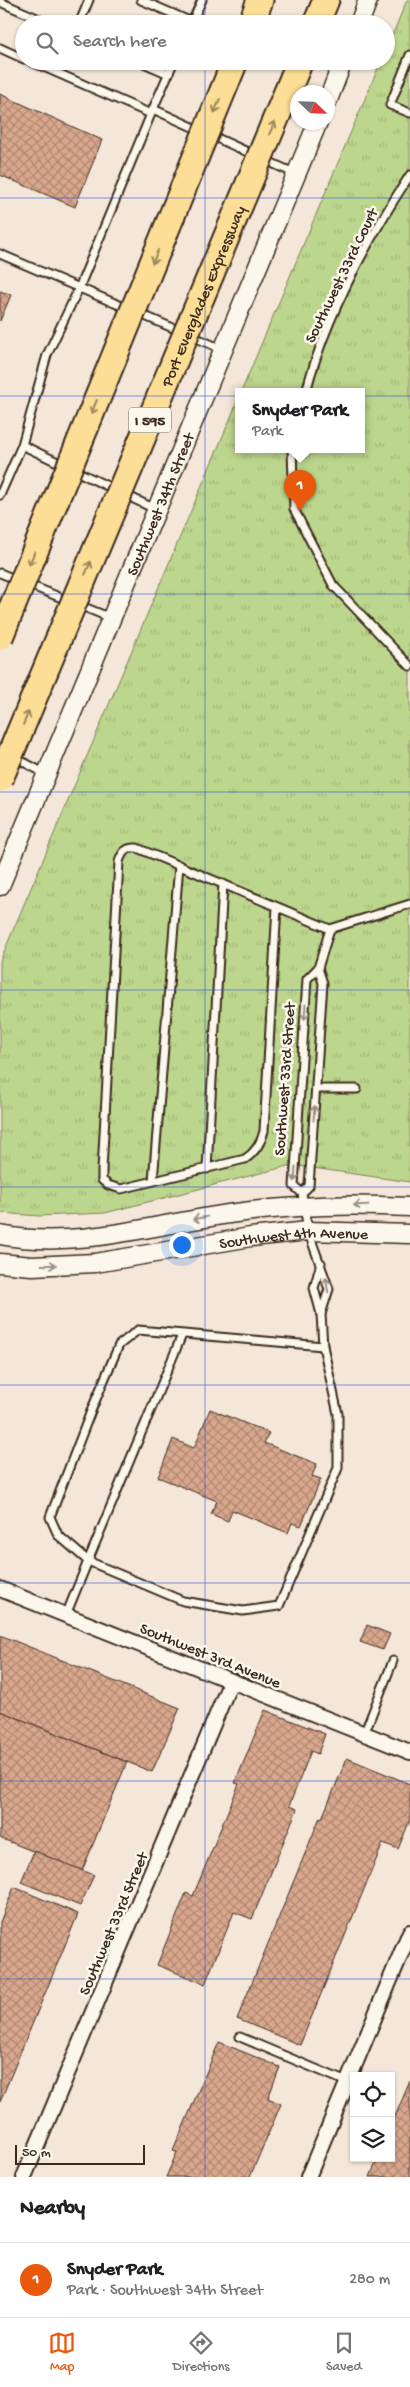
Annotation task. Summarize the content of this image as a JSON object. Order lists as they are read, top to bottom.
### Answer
{
  "streets": {
    "highway": ["Port Everglades Expressway", "I 595"],
    "street": [
      "Southwest 34th Street",
      "Southwest 33rd Street",
      "Southwest 4th Avenue",
      "Southwest 3rd Avenue"
    ],
    "lane": ["Southwest 33rd Court"]
  },
  "crossings": [
    ["Southwest 33rd Street", "Southwest 4th Avenue"],
    ["Southwest 33rd Street", "Southwest 3rd Avenue"]
  ],
  "scale_bar": "50 m",
  "north": "bottom right",
  "page": {
    "search": "Search here",
    "popup": ["Snyder Park", "Park"],
    "pins": "1",
    "scale": "50 m",
    "heading": "Nearby",
    "list": [
      {
        "mark": "1",
        "name": "Snyder Park",
        "note": "Park · Southwest 34th Street",
        "value": "280 m"
      }
    ],
    "nav": ["Map", "Directions", "Saved"]
  }
}
